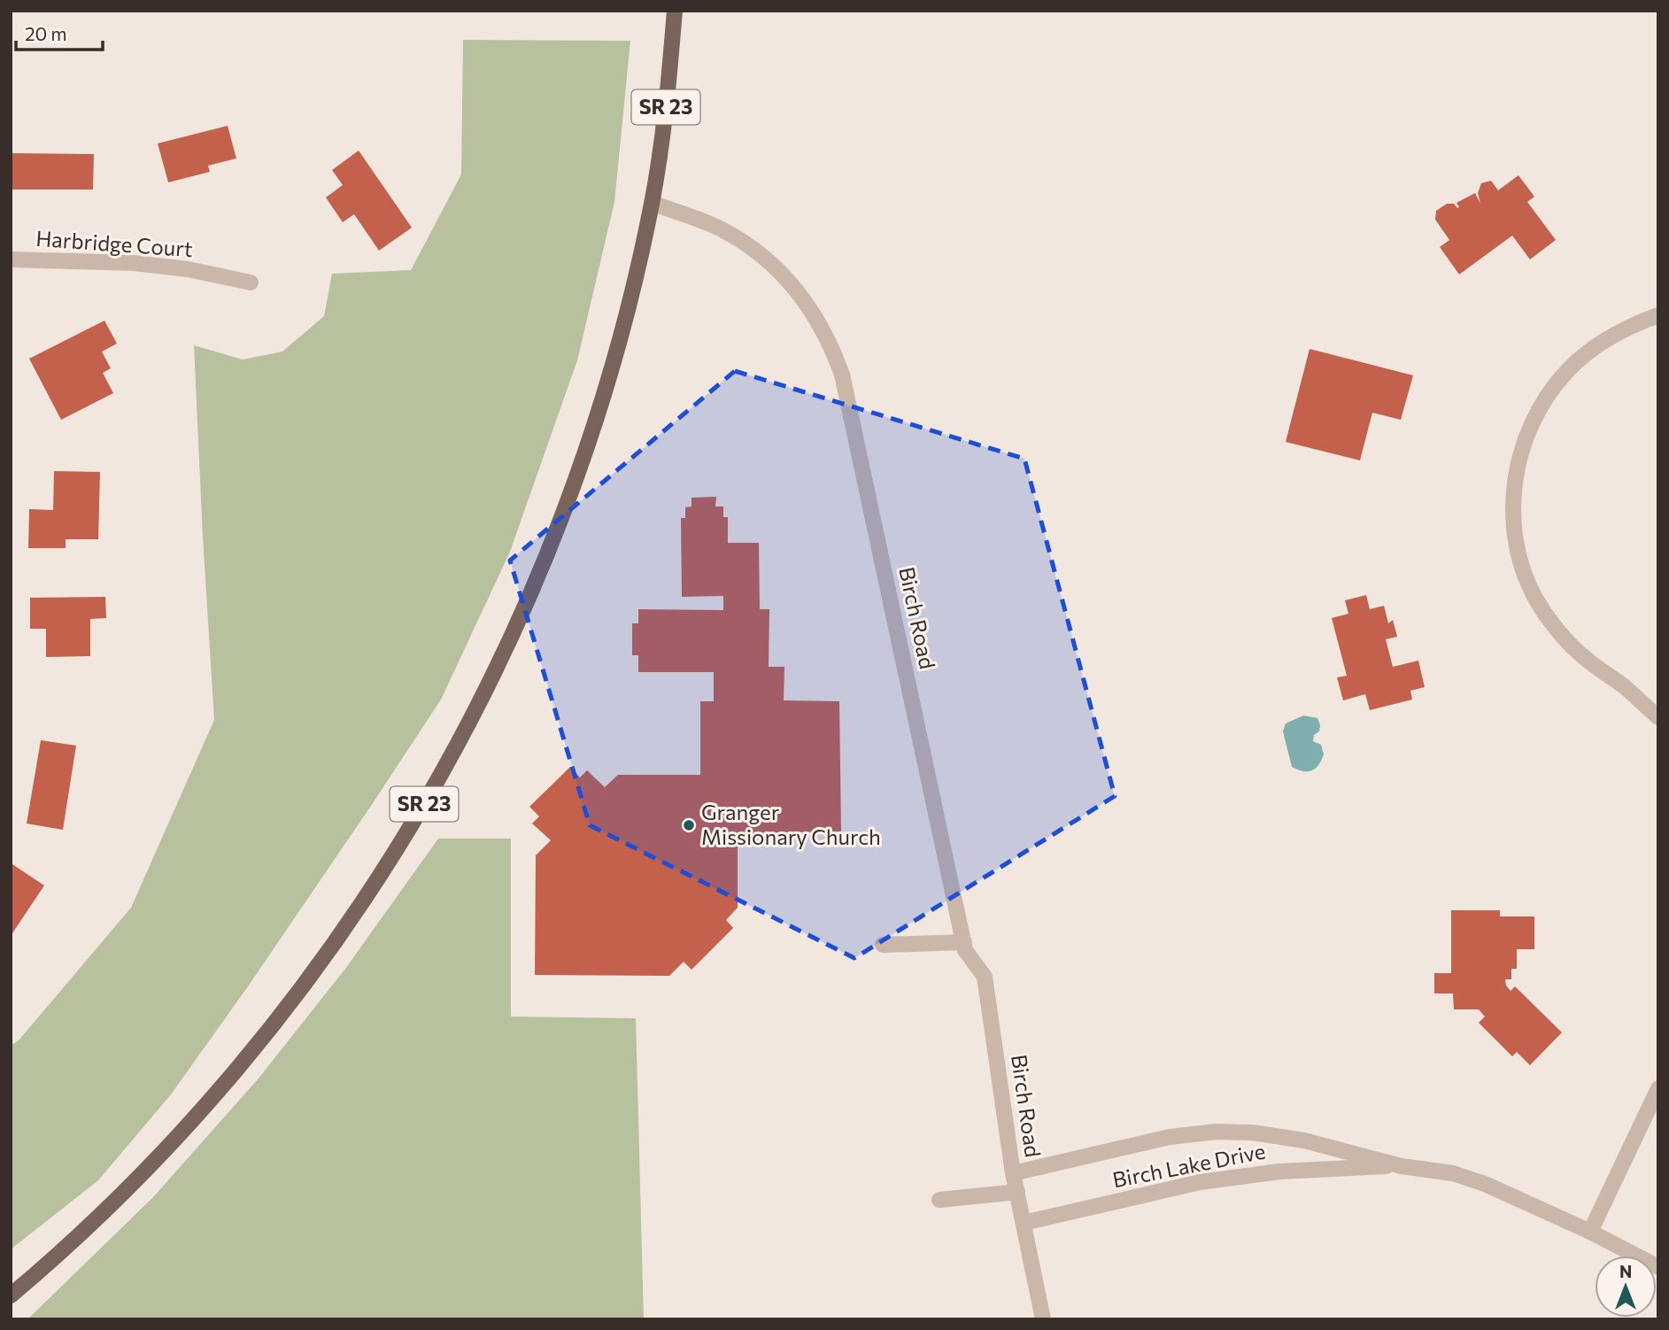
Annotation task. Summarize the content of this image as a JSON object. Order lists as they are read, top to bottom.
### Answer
{
  "streets": {
    "main road": ["SR 23"],
    "street": ["Harbridge Court", "Birch Road", "Birch Lake Drive"]
  },
  "crossings": [
    ["SR 23", "Birch Road"],
    ["Birch Road", "Birch Lake Drive"]
  ],
  "places": ["Granger Missionary Church"],
  "scale_bar": "20 m",
  "north": "top"
}
